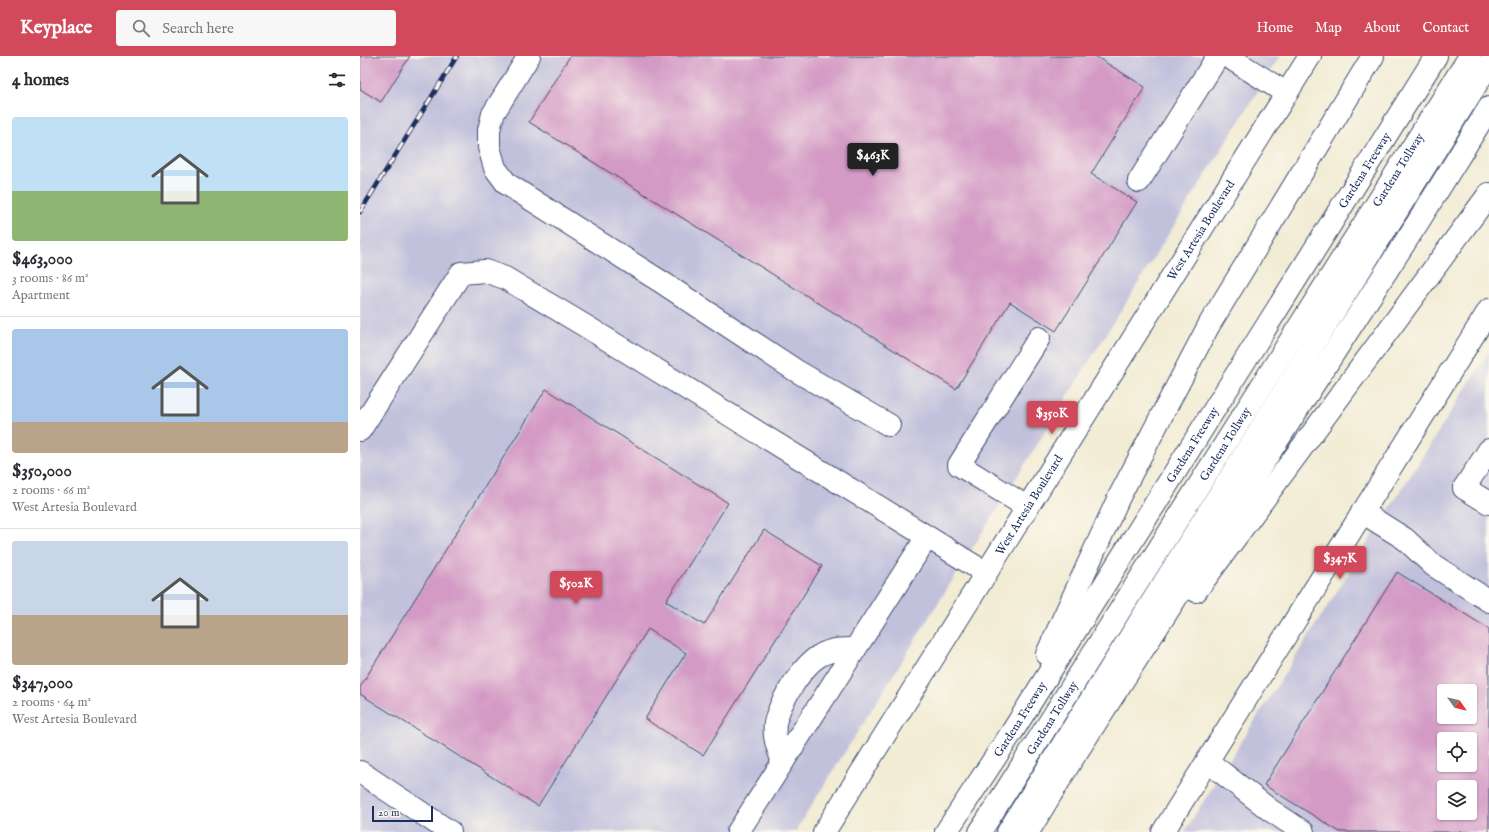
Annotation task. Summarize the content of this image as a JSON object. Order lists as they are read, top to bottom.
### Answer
{
  "streets": {
    "main road": ["Gardena Freeway", "Gardena Tollway", "West Artesia Boulevard"]
  },
  "scale_bar": "20 m",
  "north": "bottom right",
  "page": {
    "header": "Keyplace",
    "search": "Search here",
    "nav": [
      "Home",
      "Map",
      "About",
      "Contact"
    ],
    "heading": "4 homes",
    "list": [
      {
        "name": "$463,000",
        "note": "3 rooms · 86 m² · Apartment"
      },
      {
        "name": "$350,000",
        "note": "2 rooms · 66 m² · West Artesia Boulevard"
      },
      {
        "name": "$347,000",
        "note": "2 rooms · 64 m² · West Artesia Boulevard"
      }
    ],
    "price": [
      "$463K",
      "$350K",
      "$347K",
      "$502K"
    ],
    "scale": "20 m"
  }
}
